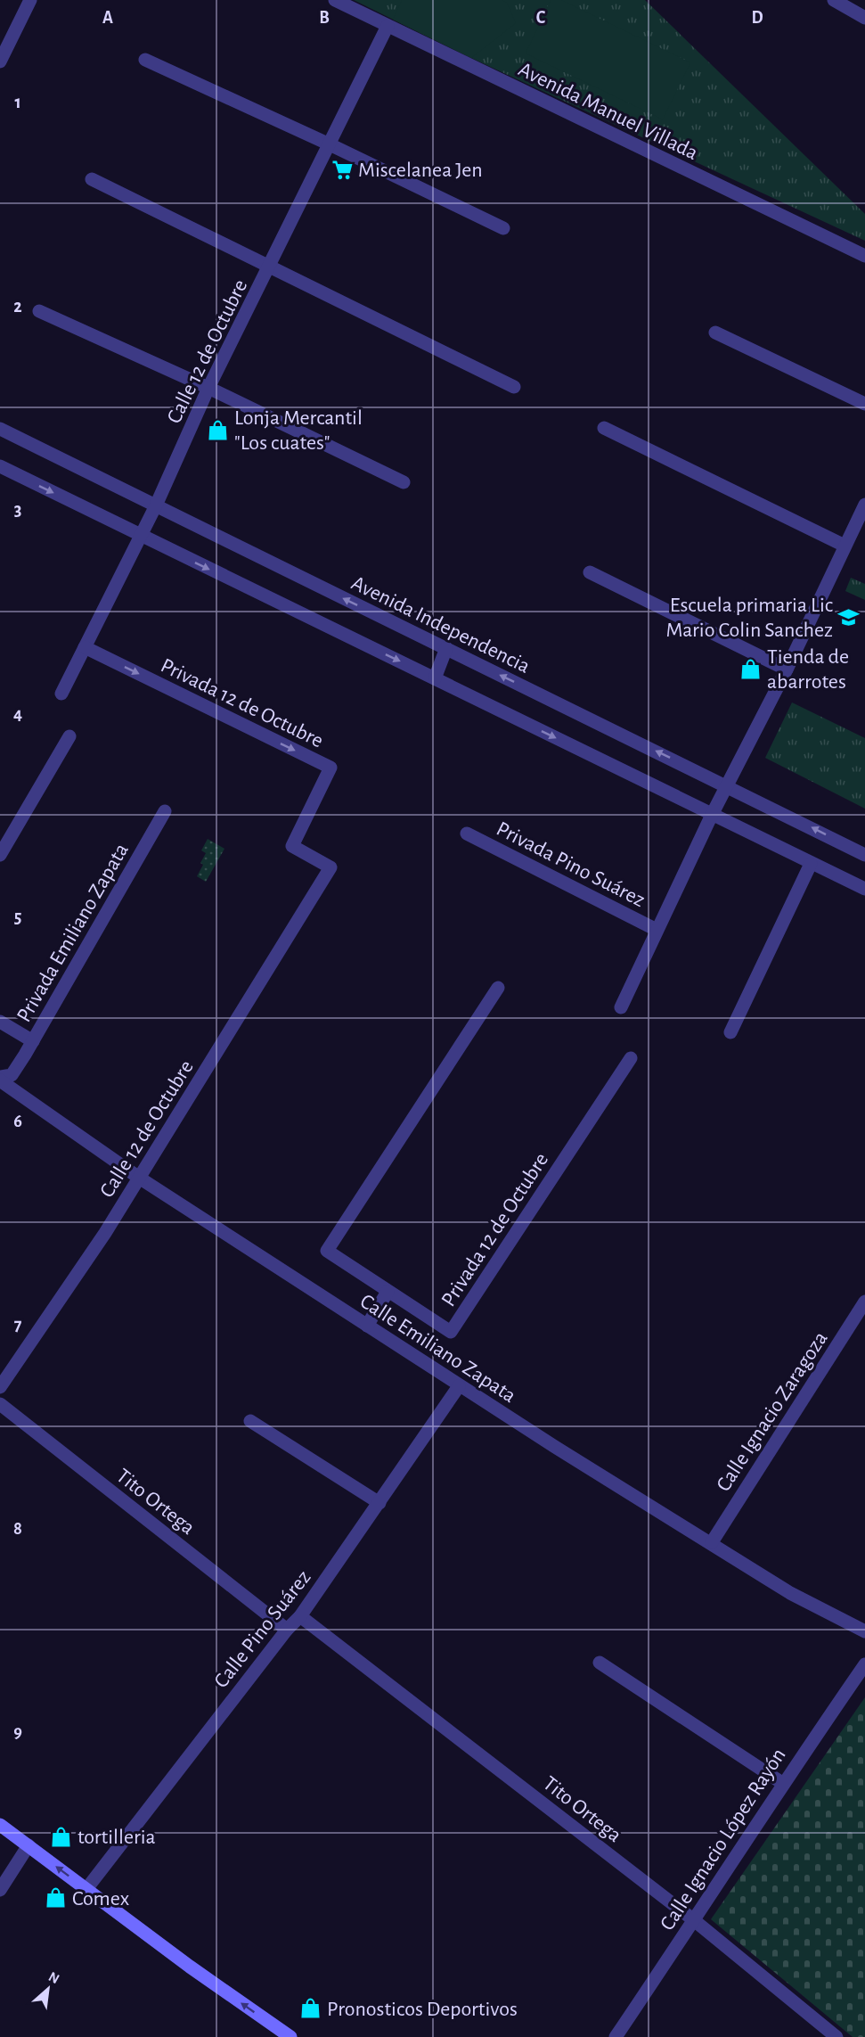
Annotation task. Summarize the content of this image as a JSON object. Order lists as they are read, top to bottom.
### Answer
{
  "streets": {
    "street": [
      "Avenida Manuel Villada",
      "Calle 12 de Octubre",
      "Avenida Independencia",
      "Privada 12 de Octubre",
      "Privada Pino Suárez",
      "Privada Emiliano Zapata",
      "Calle Emiliano Zapata",
      "Calle Ignacio Zaragoza",
      "Tito Ortega",
      "Calle Pino Suárez",
      "Calle Ignacio López Rayón"
    ]
  },
  "crossings": [
    ["Avenida Manuel Villada", "Calle 12 de Octubre"],
    ["Calle 12 de Octubre", "Avenida Independencia"],
    ["Calle 12 de Octubre", "Privada 12 de Octubre"],
    ["Calle 12 de Octubre", "Calle Emiliano Zapata"],
    ["Calle Emiliano Zapata", "Calle Ignacio Zaragoza"],
    ["Calle Emiliano Zapata", "Calle Pino Suárez"],
    ["Tito Ortega", "Calle Pino Suárez"],
    ["Tito Ortega", "Calle Ignacio López Rayón"]
  ],
  "places": {
    "supermarket": ["Miscelanea Jen"],
    "shop": [
      "Lonja Mercantil \"Los cuates\"",
      "Tienda de abarrotes",
      "tortilleria",
      "Comex",
      "Pronosticos Deportivos"
    ],
    "school or university": ["Escuela primaria Lic Mario Colin Sanchez"]
  },
  "north": "top right",
  "grid": {
    "columns": [
      "A",
      "B",
      "C",
      "D"
    ],
    "rows": [
      "1",
      "2",
      "3",
      "4",
      "5",
      "6",
      "7",
      "8",
      "9"
    ]
  }
}
